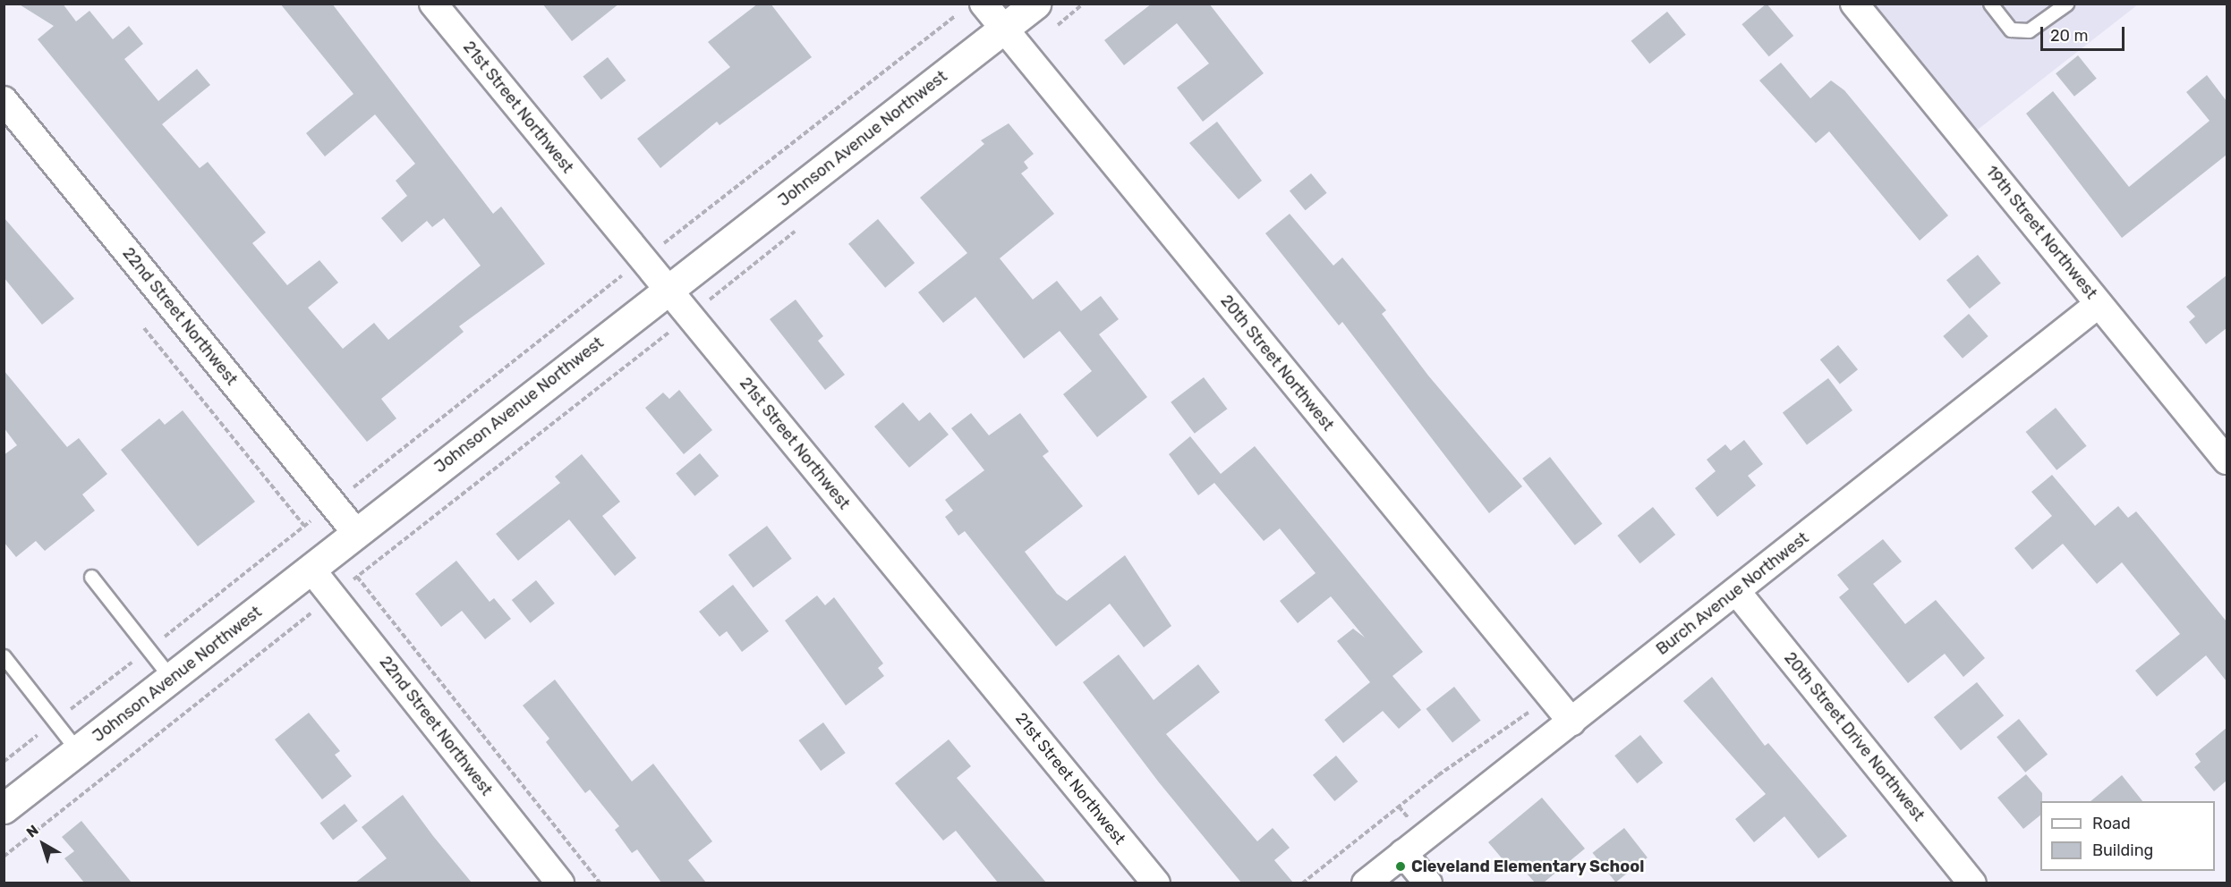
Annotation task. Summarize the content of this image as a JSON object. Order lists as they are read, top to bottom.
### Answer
{
  "streets": {
    "street": [
      "21st Street Northwest",
      "Johnson Avenue Northwest",
      "19th Street Northwest",
      "22nd Street Northwest",
      "20th Street Northwest",
      "Burch Avenue Northwest",
      "20th Street Drive Northwest"
    ]
  },
  "crossings": [
    ["21st Street Northwest", "Johnson Avenue Northwest"],
    ["Johnson Avenue Northwest", "22nd Street Northwest"],
    ["Johnson Avenue Northwest", "20th Street Northwest"],
    ["19th Street Northwest", "Burch Avenue Northwest"],
    ["20th Street Northwest", "Burch Avenue Northwest"],
    ["Burch Avenue Northwest", "20th Street Drive Northwest"]
  ],
  "places": ["Cleveland Elementary School"],
  "legend": ["Road", "Building"],
  "scale_bar": "20 m",
  "north": "top left"
}
